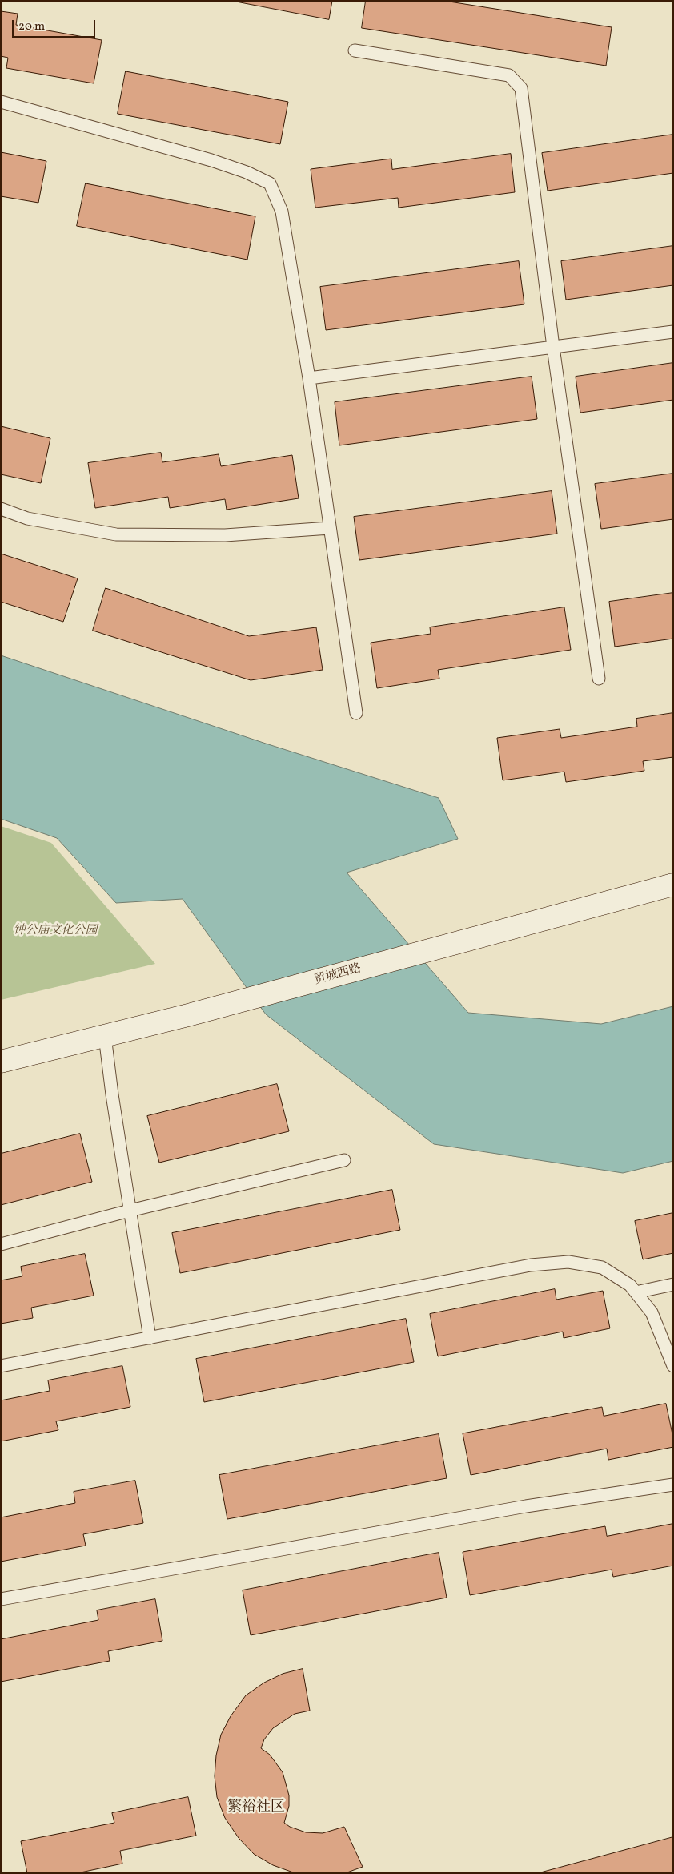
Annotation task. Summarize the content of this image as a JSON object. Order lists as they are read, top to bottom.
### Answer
{
  "streets": {
    "main road": ["贸城西路"]
  },
  "districts": ["繁裕社区"],
  "parks": ["钟公庙文化公园"],
  "scale_bar": "20 m"
}
